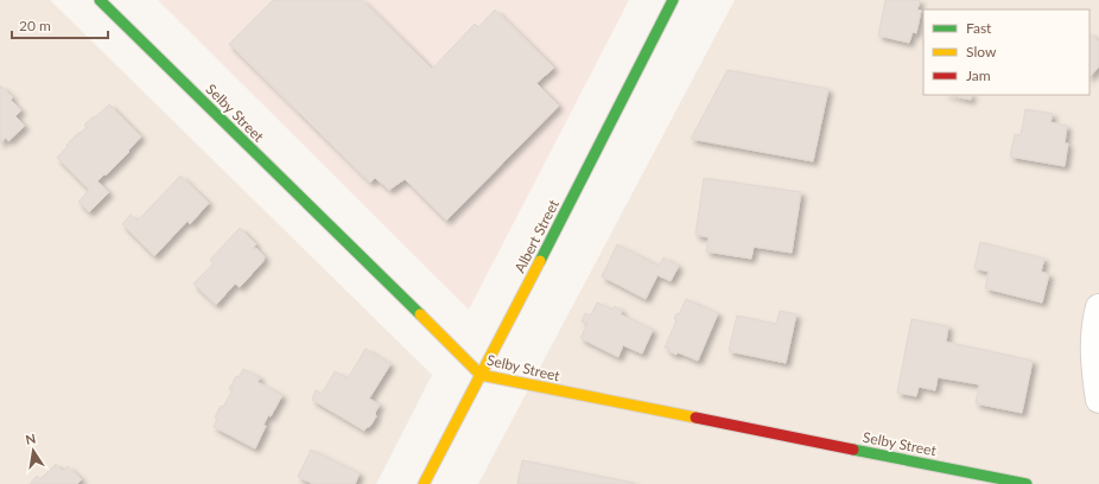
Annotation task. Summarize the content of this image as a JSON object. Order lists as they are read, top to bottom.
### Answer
{
  "streets": {
    "street": ["Selby Street", "Albert Street"]
  },
  "crossings": [
    ["Selby Street", "Albert Street"]
  ],
  "legend": ["Fast", "Slow", "Jam"],
  "scale_bar": "20 m",
  "north": "top"
}
